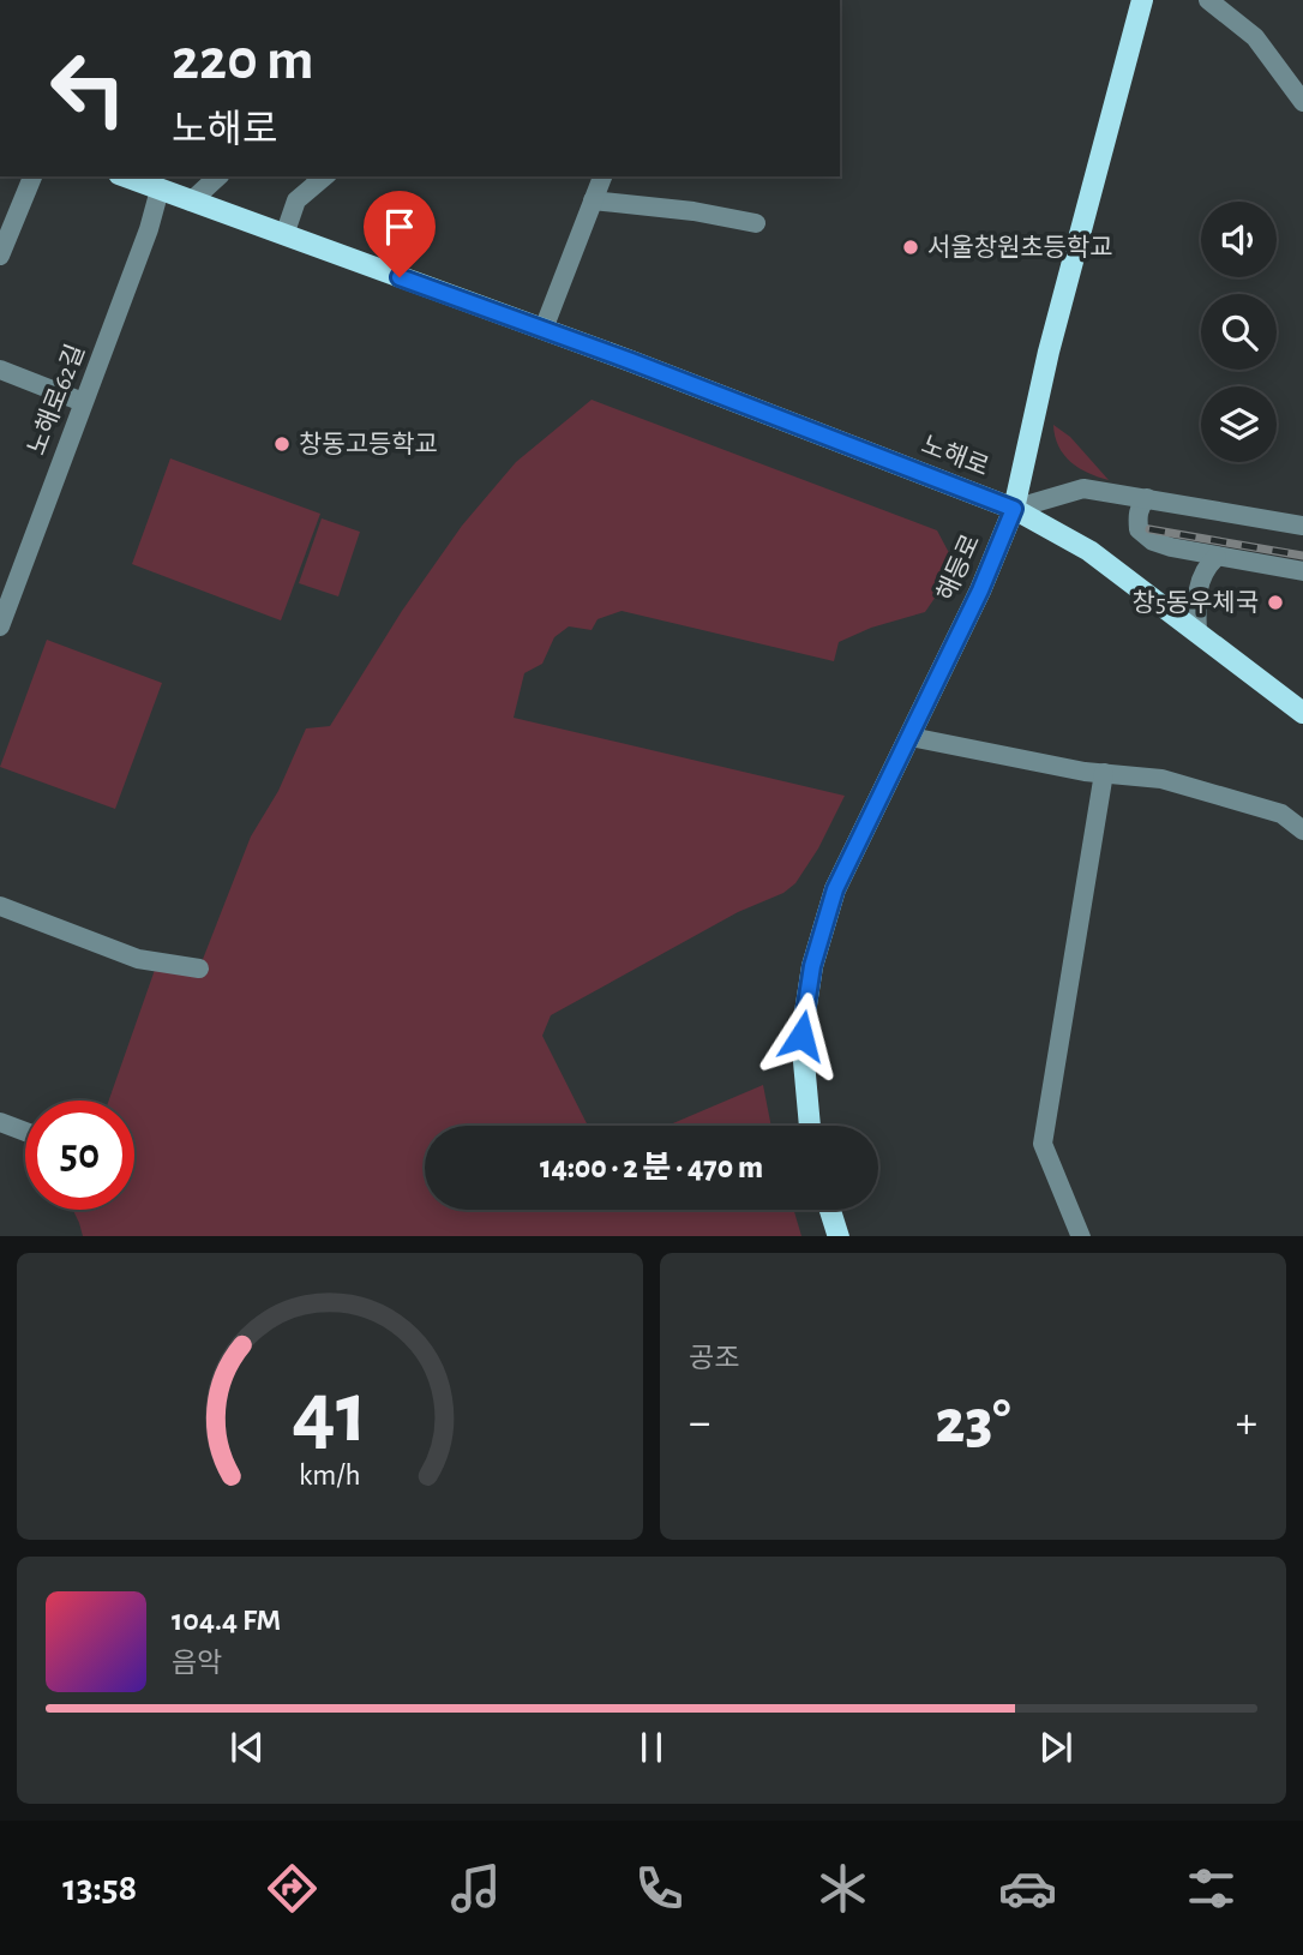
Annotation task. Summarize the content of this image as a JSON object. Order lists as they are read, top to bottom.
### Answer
{
  "streets": {
    "main road": ["노해로", "해등로"],
    "street": ["노해로62길"]
  },
  "crossings": [
    ["노해로62길", "노해로"],
    ["노해로", "해등로"]
  ],
  "places": ["서울창원초등학교", "창동고등학교", "창5동우체국"],
  "page": {
    "turn": ["220 m", "노해로"],
    "limit": "50",
    "trip": "14:00 · 2 분 · 470 m",
    "tile": "공조",
    "heat": ["−", "23°", "+"],
    "song": ["104.4 FM", "음악"],
    "tabs": "13:58",
    "gauge": ["41", "km/h"]
  }
}
